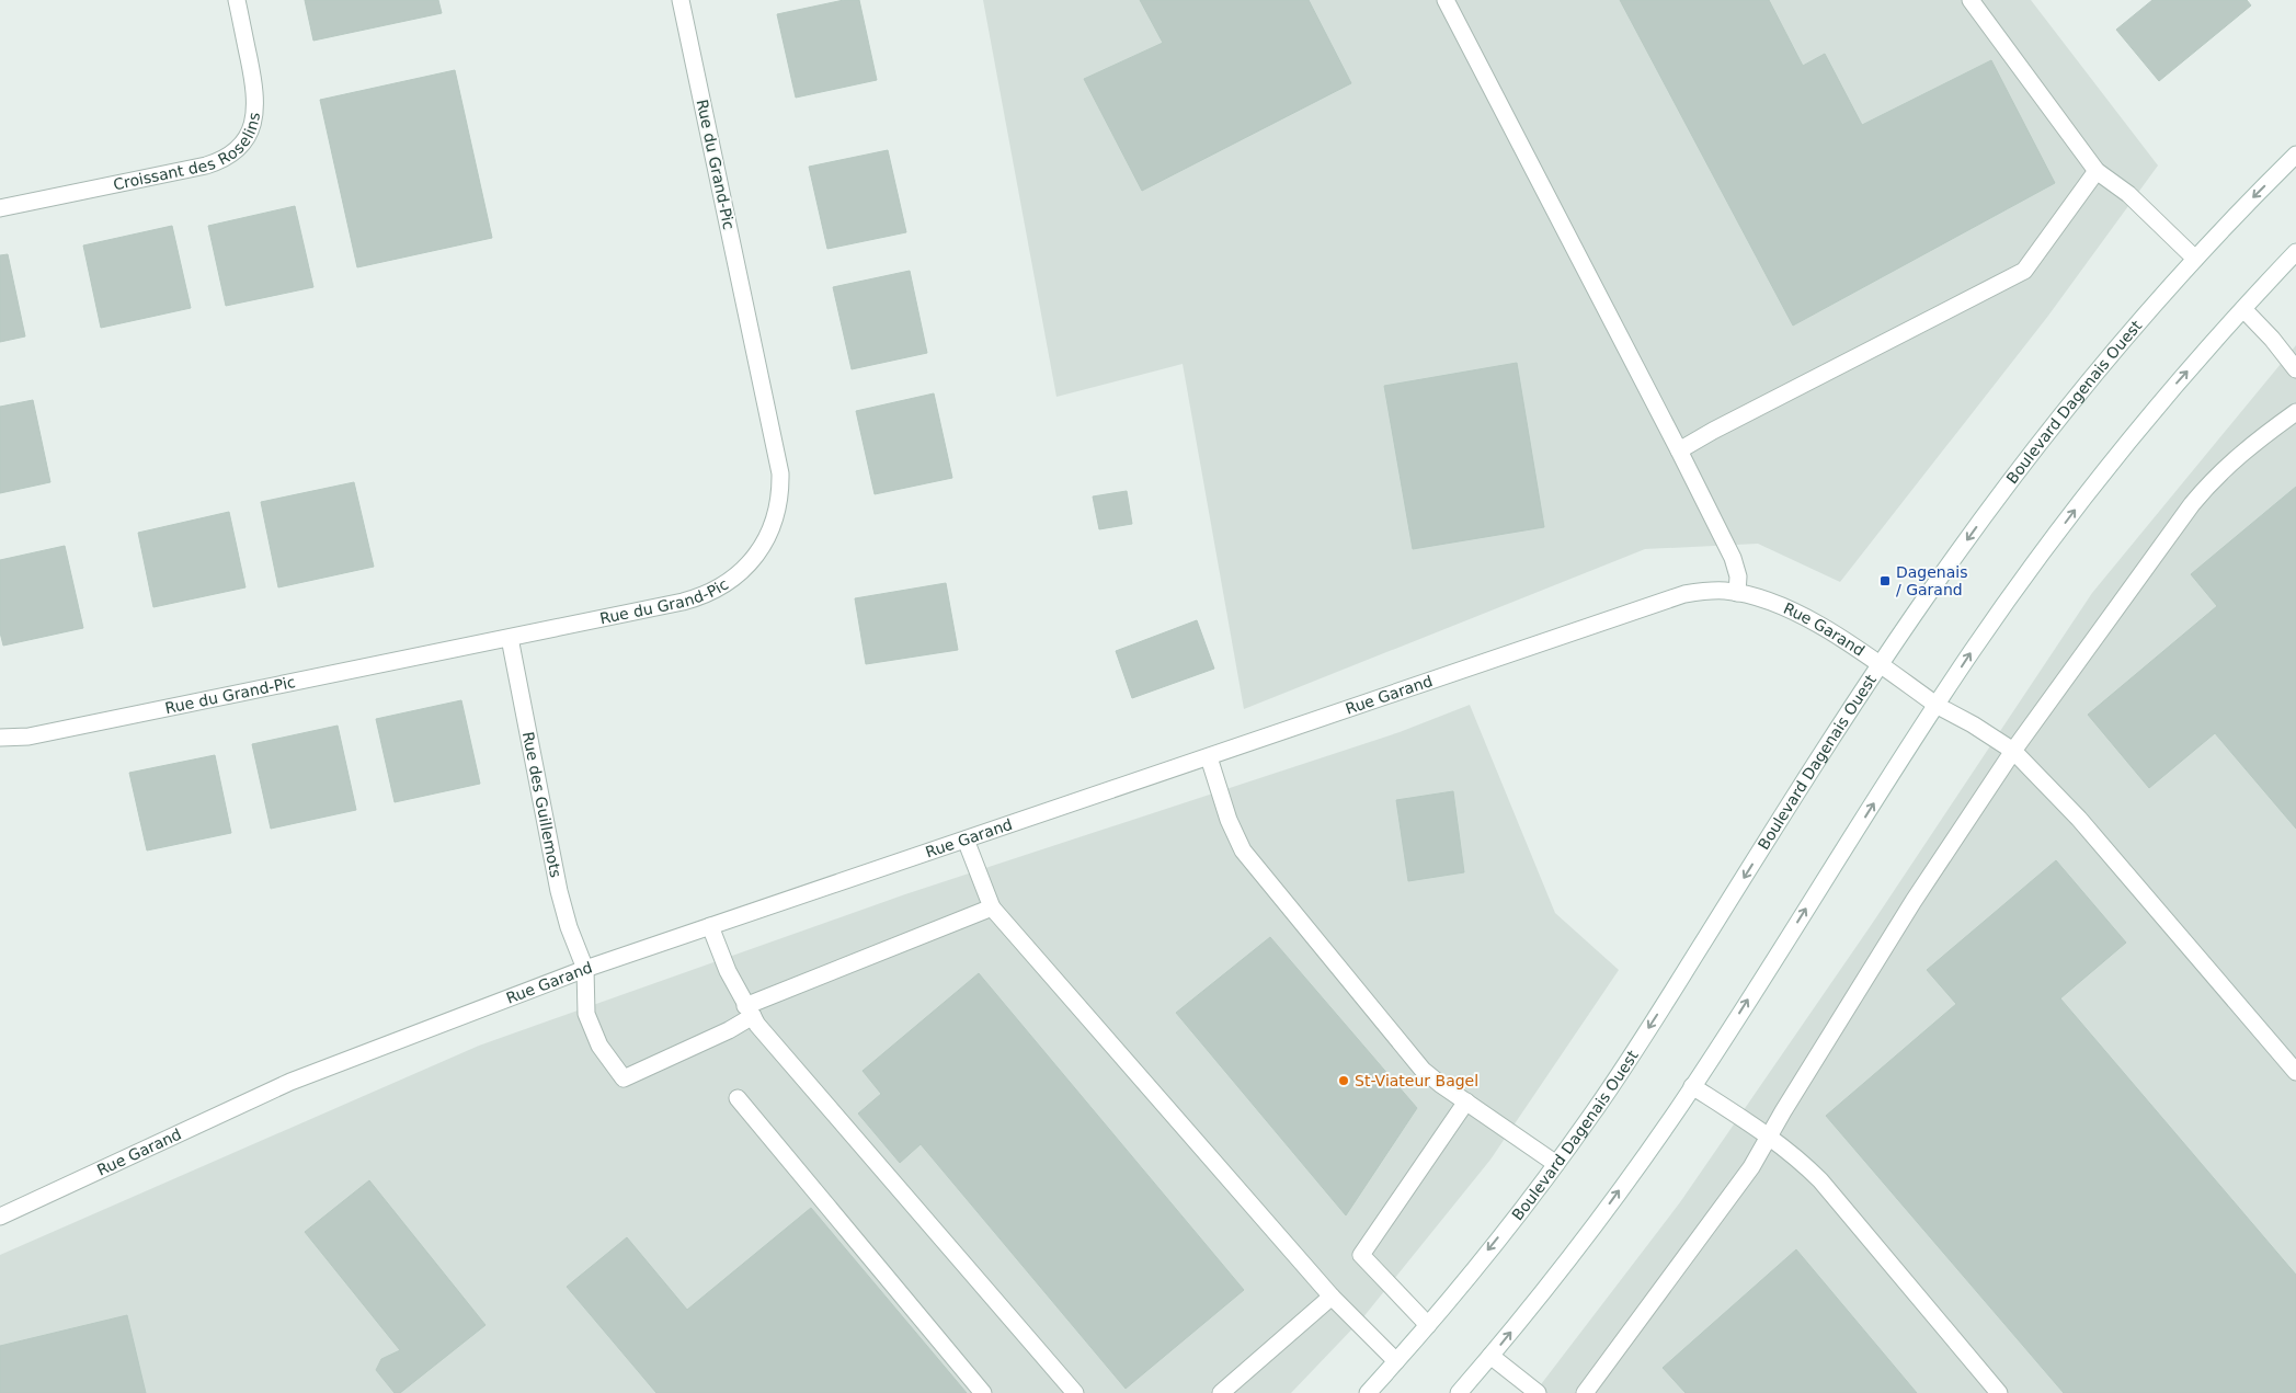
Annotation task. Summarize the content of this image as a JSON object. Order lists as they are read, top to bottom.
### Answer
{
  "streets": {
    "street": [
      "Croissant des Roselins",
      "Rue du Grand-Pic",
      "Boulevard Dagenais Ouest",
      "Rue Garand",
      "Rue des Guillemots"
    ]
  },
  "crossings": [
    ["Rue du Grand-Pic", "Rue des Guillemots"],
    ["Boulevard Dagenais Ouest", "Rue Garand"],
    ["Rue Garand", "Rue des Guillemots"]
  ],
  "places": {
    "transit": ["Dagenais / Garand"],
    "other": ["St-Viateur Bagel"]
  }
}
